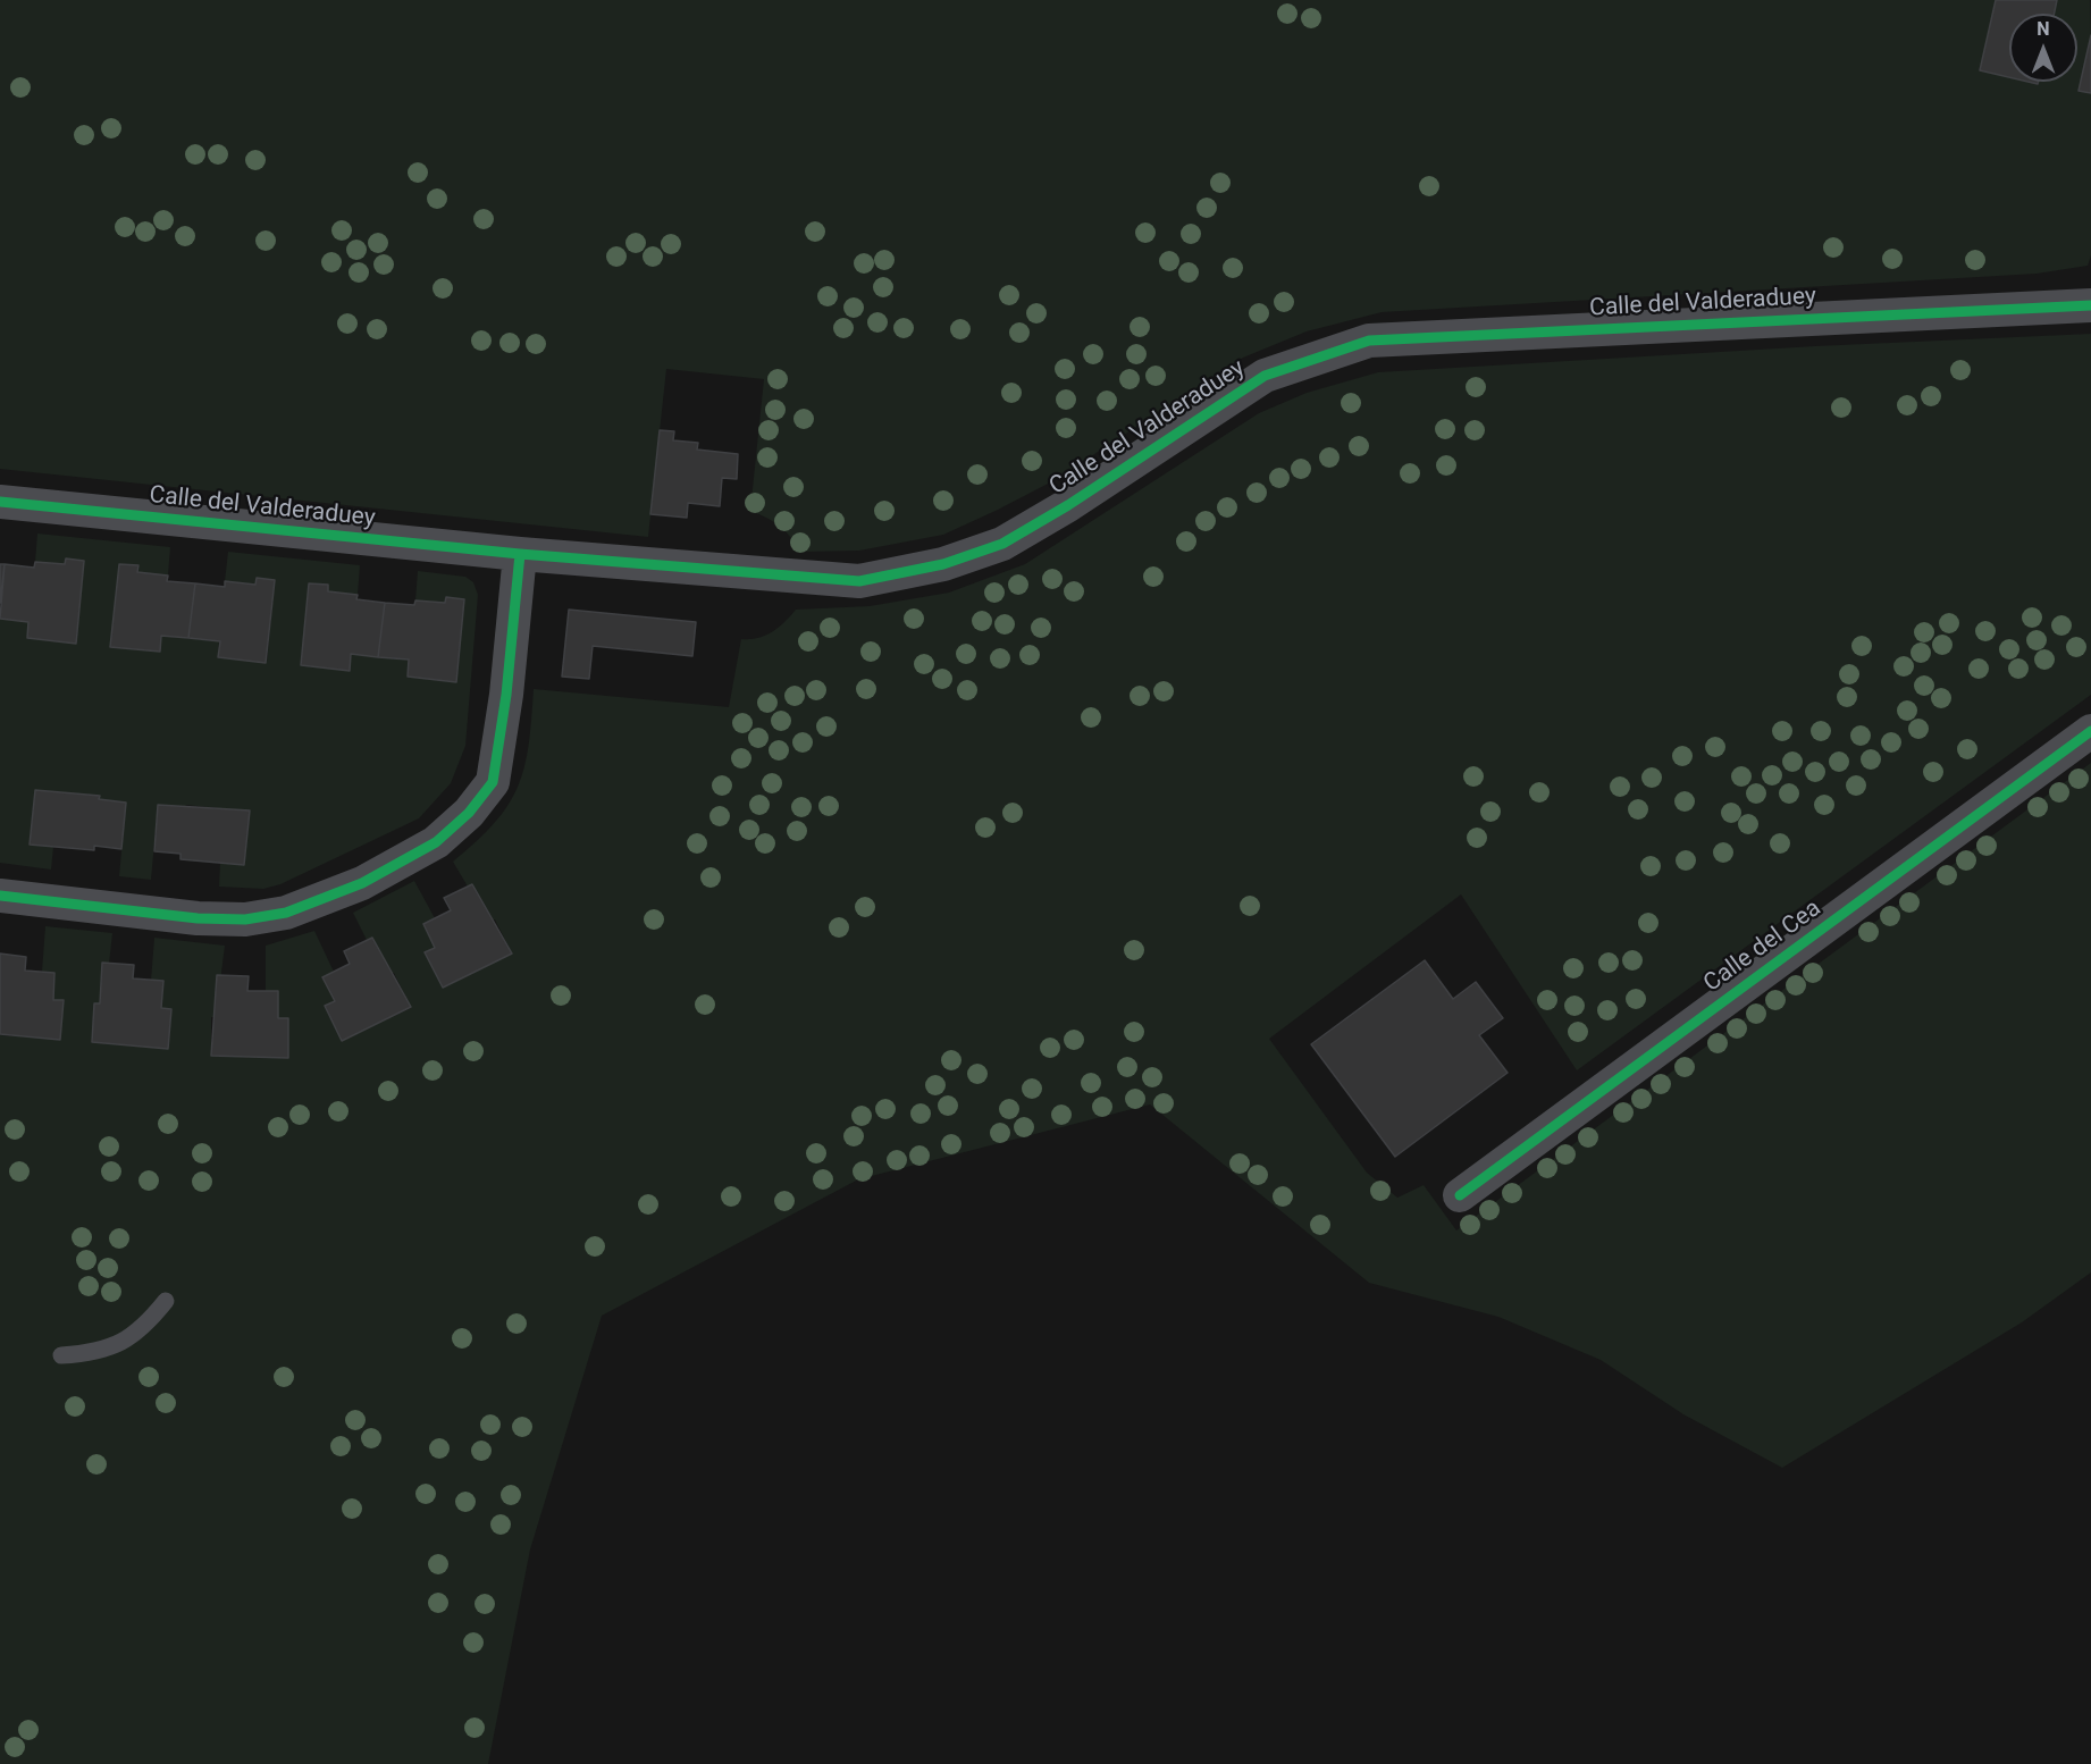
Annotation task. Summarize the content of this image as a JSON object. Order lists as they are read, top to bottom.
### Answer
{
  "streets": {
    "street": ["Calle del Valderaduey", "Calle del Cea"]
  },
  "north": "top"
}
